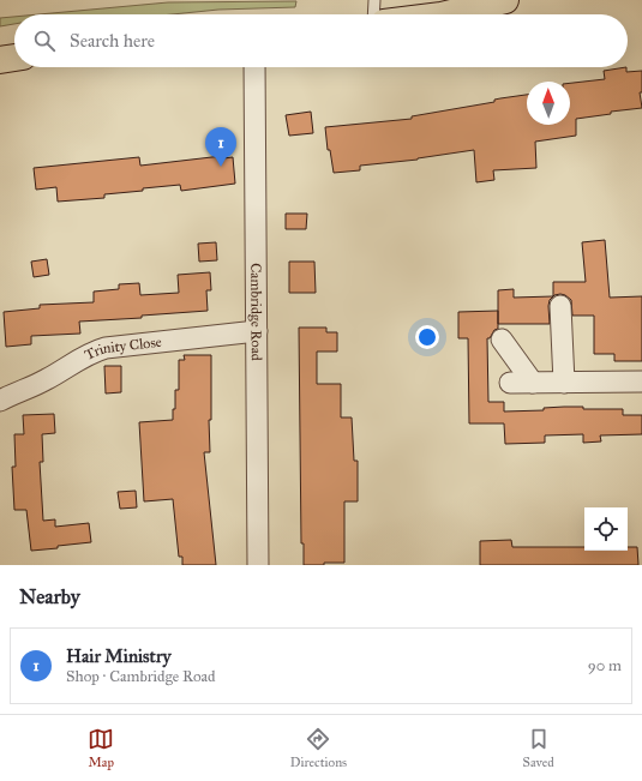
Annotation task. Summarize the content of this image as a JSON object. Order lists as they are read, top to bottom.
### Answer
{
  "streets": {
    "street": ["Cambridge Road", "Trinity Close"]
  },
  "crossings": [
    ["Cambridge Road", "Trinity Close"]
  ],
  "north": "top",
  "page": {
    "search": "Search here",
    "pins": "1",
    "heading": "Nearby",
    "list": [
      {
        "mark": "1",
        "name": "Hair Ministry",
        "note": "Shop · Cambridge Road",
        "value": "90 m"
      }
    ],
    "nav": ["Map", "Directions", "Saved"]
  }
}
